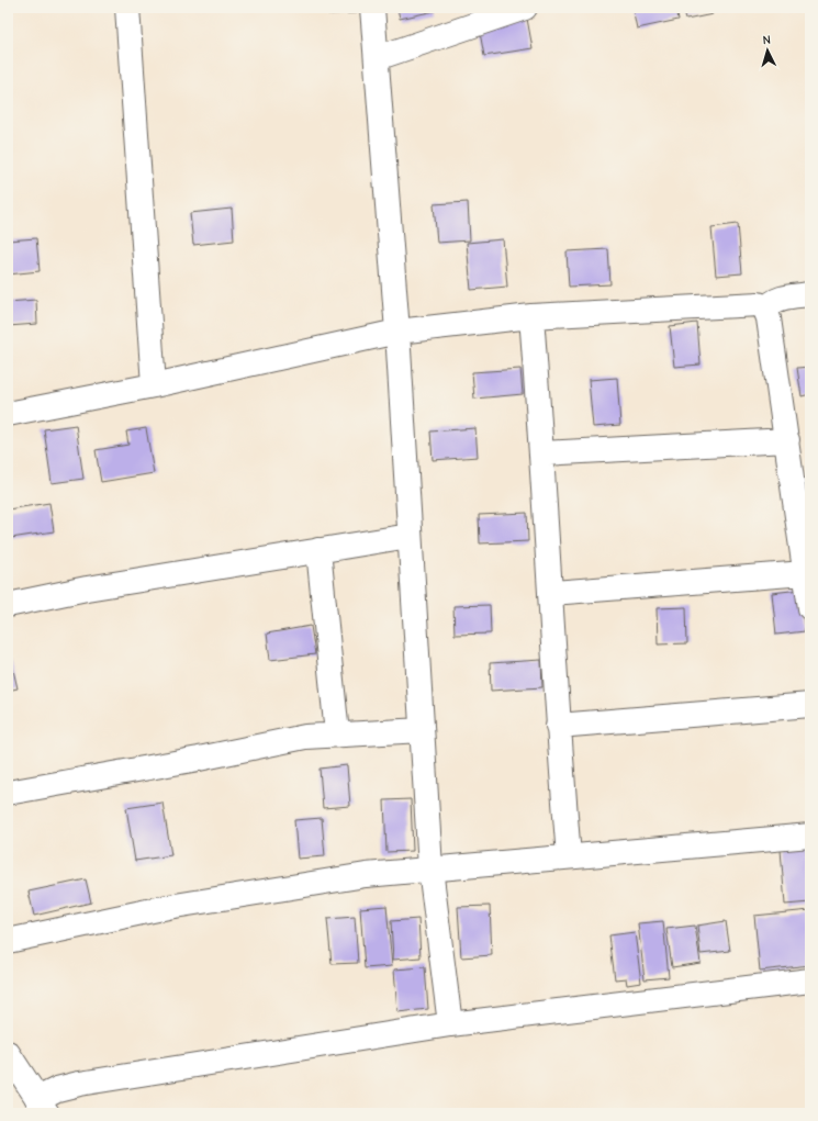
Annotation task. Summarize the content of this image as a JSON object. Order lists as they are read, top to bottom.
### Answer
{
  "north": "top"
}
